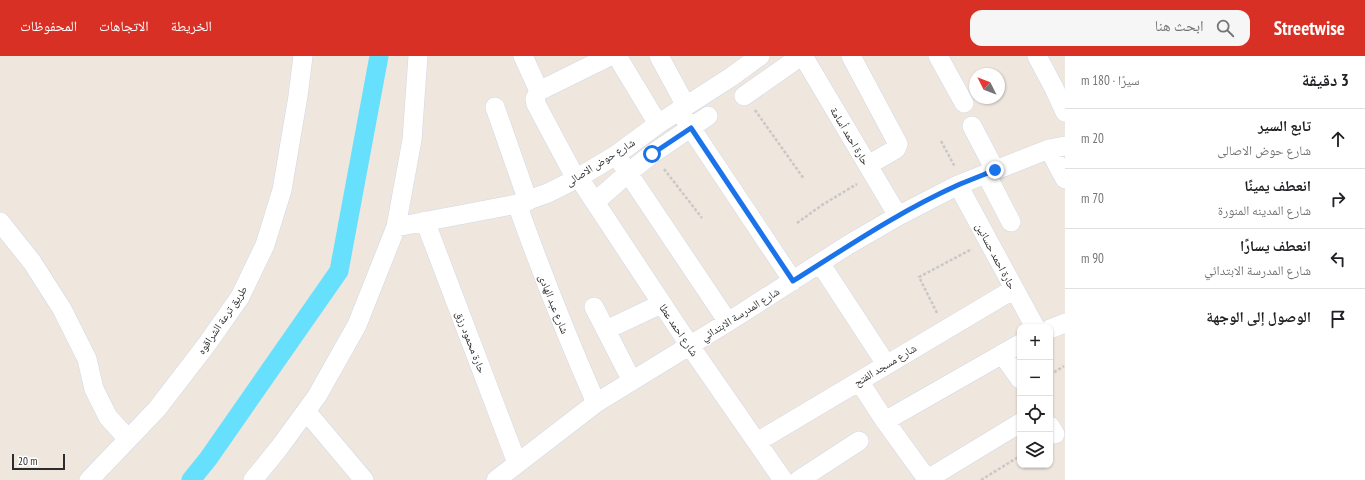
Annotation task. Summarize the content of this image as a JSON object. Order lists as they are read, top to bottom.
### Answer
{
  "streets": {
    "street": [
      "حارة احمد أسامة",
      "شارع حوض الاصالى",
      "حارة احمد حسانين",
      "شارع عبد الهادى",
      "شارع المدرسة الابتدائي",
      "طريق ترعة الشراقوه",
      "شارع احمد عطا",
      "حارة محمود رزق",
      "شارع مسجد الفتح"
    ]
  },
  "crossings": [
    ["حارة احمد أسامة", "شارع المدرسة الابتدائي"],
    ["شارع حوض الاصالى", "شارع عبد الهادى"],
    ["شارع حوض الاصالى", "شارع احمد عطا"],
    ["شارع حوض الاصالى", "حارة محمود رزق"],
    ["حارة احمد حسانين", "شارع المدرسة الابتدائي"],
    ["حارة احمد حسانين", "شارع مسجد الفتح"],
    ["شارع عبد الهادى", "شارع المدرسة الابتدائي"],
    ["شارع المدرسة الابتدائي", "شارع احمد عطا"],
    ["شارع المدرسة الابتدائي", "حارة محمود رزق"],
    ["شارع احمد عطا", "شارع مسجد الفتح"]
  ],
  "scale_bar": "20 m",
  "north": "top left",
  "page": {
    "header": "Streetwise",
    "search": "ابحث هنا",
    "nav": ["الخريطة", "الاتجاهات", "المحفوظات"],
    "heading": ["3 دقيقة", "سيرًا · 180 m"],
    "list": [
      ["تابع السير", "شارع حوض الاصالى", "20 m"],
      ["انعطف يمينًا", "شارع المدينه المنورة", "70 m"],
      ["انعطف يسارًا", "شارع المدرسة الابتدائي", "90 m"],
      "الوصول إلى الوجهة"
    ],
    "map_buttons": ["+", "−"],
    "scale": "20 m"
  }
}
